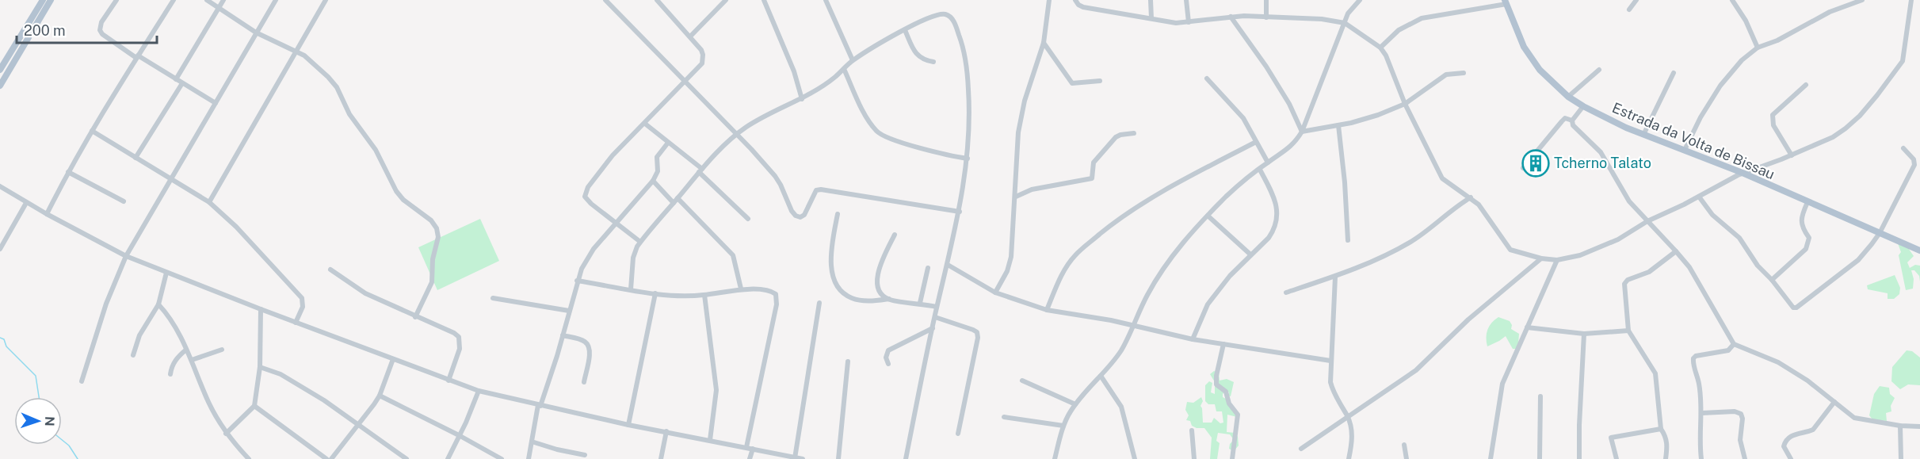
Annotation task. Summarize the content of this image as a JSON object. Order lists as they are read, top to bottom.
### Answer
{
  "streets": {
    "main road": ["Estrada da Volta de Bissau"]
  },
  "places": {
    "building": ["Tcherno Talato"]
  },
  "scale_bar": "200 m",
  "north": "right"
}
